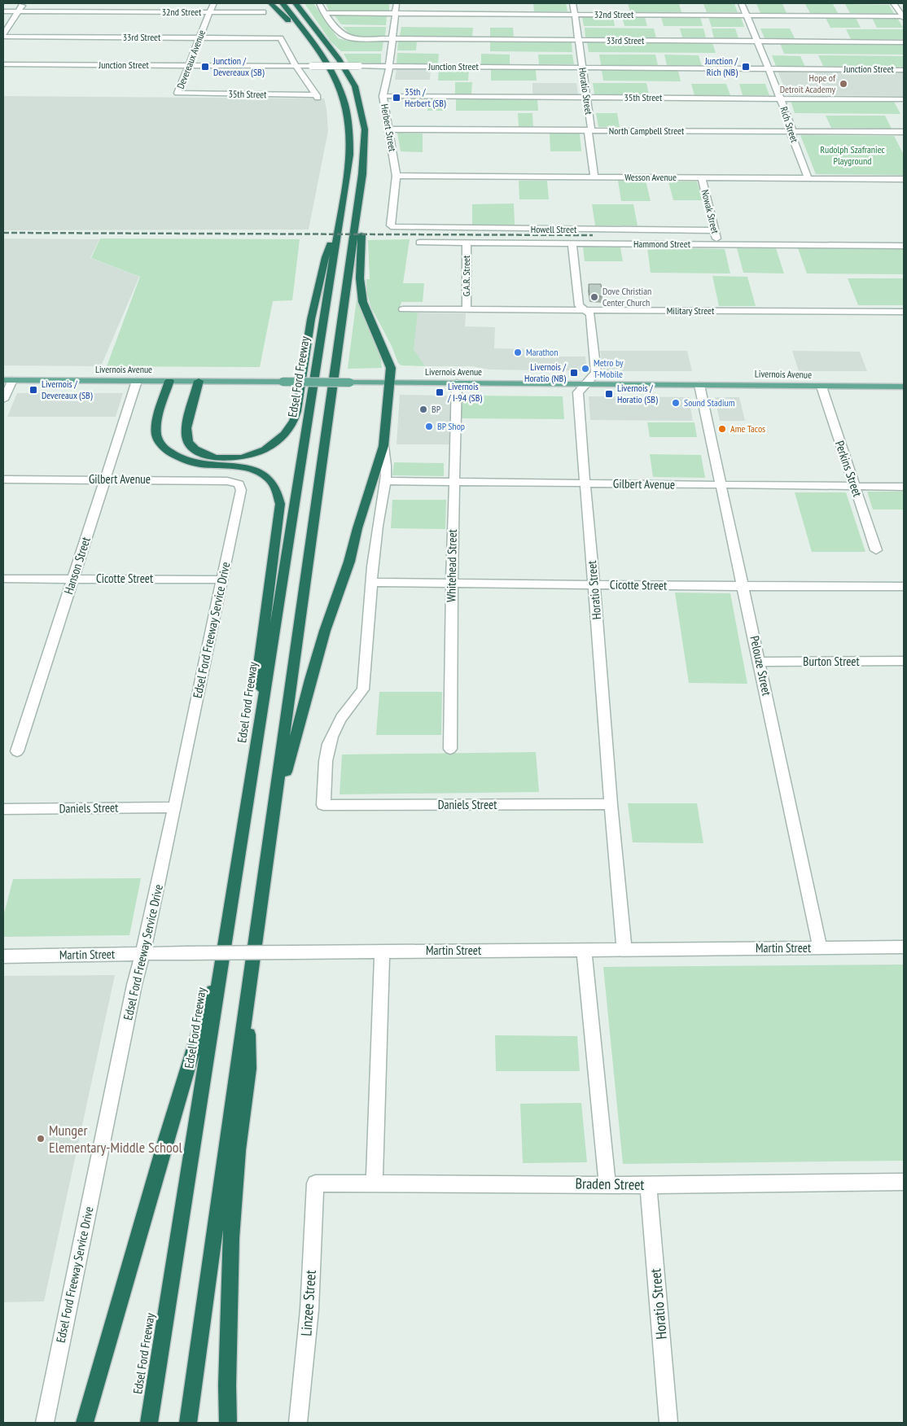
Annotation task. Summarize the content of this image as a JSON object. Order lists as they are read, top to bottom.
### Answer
{
  "streets": {
    "highway": ["Edsel Ford Freeway"],
    "main road": ["Livernois Avenue"],
    "street": [
      "32nd Street",
      "33rd Street",
      "Devereaux Avenue",
      "Junction Street",
      "Horatio Street",
      "35th Street",
      "Rich Street",
      "Herbert Street",
      "North Campbell Street",
      "Wesson Avenue",
      "Nowak Street",
      "Howell Street",
      "Hammond Street",
      "G.A.R. Street",
      "Military Street",
      "Perkins Street",
      "Gilbert Avenue",
      "Hanson Street",
      "Whitehead Street",
      "Cicotte Street",
      "Edsel Ford Freeway Service Drive",
      "Burton Street",
      "Pelouze Street",
      "Daniels Street",
      "Martin Street",
      "Braden Street",
      "Linzee Street"
    ]
  },
  "crossings": [
    ["32nd Street", "33rd Street"],
    ["32nd Street", "Devereaux Avenue"],
    ["32nd Street", "Horatio Street"],
    ["32nd Street", "Rich Street"],
    ["32nd Street", "Herbert Street"],
    ["33rd Street", "Devereaux Avenue"],
    ["33rd Street", "Junction Street"],
    ["33rd Street", "Horatio Street"],
    ["33rd Street", "35th Street"],
    ["33rd Street", "Rich Street"],
    ["33rd Street", "Herbert Street"],
    ["Devereaux Avenue", "Junction Street"],
    ["Devereaux Avenue", "35th Street"],
    ["Junction Street", "Horatio Street"],
    ["Junction Street", "35th Street"],
    ["Junction Street", "Rich Street"],
    ["Junction Street", "Herbert Street"],
    ["Horatio Street", "35th Street"],
    ["Horatio Street", "North Campbell Street"],
    ["Horatio Street", "Wesson Avenue"],
    ["Horatio Street", "Hammond Street"],
    ["Horatio Street", "Military Street"],
    ["Horatio Street", "Livernois Avenue"],
    ["Horatio Street", "Gilbert Avenue"],
    ["Horatio Street", "Cicotte Street"],
    ["Horatio Street", "Daniels Street"],
    ["Horatio Street", "Martin Street"],
    ["Horatio Street", "Braden Street"],
    ["35th Street", "Rich Street"],
    ["35th Street", "Herbert Street"],
    ["Rich Street", "North Campbell Street"],
    ["Rich Street", "Wesson Avenue"],
    ["Herbert Street", "North Campbell Street"],
    ["Herbert Street", "Wesson Avenue"],
    ["Herbert Street", "Howell Street"],
    ["Wesson Avenue", "Nowak Street"],
    ["Nowak Street", "Howell Street"],
    ["Nowak Street", "Hammond Street"],
    ["Hammond Street", "G.A.R. Street"],
    ["G.A.R. Street", "Military Street"],
    ["Livernois Avenue", "Perkins Street"],
    ["Livernois Avenue", "Hanson Street"],
    ["Livernois Avenue", "Whitehead Street"],
    ["Livernois Avenue", "Pelouze Street"],
    ["Perkins Street", "Gilbert Avenue"],
    ["Gilbert Avenue", "Hanson Street"],
    ["Gilbert Avenue", "Whitehead Street"],
    ["Gilbert Avenue", "Edsel Ford Freeway Service Drive"],
    ["Gilbert Avenue", "Pelouze Street"],
    ["Hanson Street", "Cicotte Street"],
    ["Whitehead Street", "Cicotte Street"],
    ["Cicotte Street", "Edsel Ford Freeway Service Drive"],
    ["Cicotte Street", "Pelouze Street"],
    ["Cicotte Street", "Daniels Street"],
    ["Edsel Ford Freeway Service Drive", "Daniels Street"],
    ["Edsel Ford Freeway Service Drive", "Martin Street"],
    ["Burton Street", "Pelouze Street"],
    ["Pelouze Street", "Martin Street"],
    ["Braden Street", "Linzee Street"]
  ],
  "parks": ["Rudolph Szafraniec Playground"],
  "places": {
    "transit": [
      "Junction / Devereaux (SB)",
      "Junction / Rich (NB)",
      "35th / Herbert (SB)",
      "Livernois / Horatio (NB)",
      "Livernois / Devereaux (SB)",
      "Livernois / I-94 (SB)",
      "Livernois / Horatio (SB)"
    ],
    "other": [
      "Hope of Detroit Academy",
      "Dove Christian Center Church",
      "Marathon",
      "Metro by T-Mobile",
      "Sound Stadium",
      "BP",
      "BP Shop",
      "Ame Tacos",
      "Munger Elementary-Middle School"
    ]
  }
}
